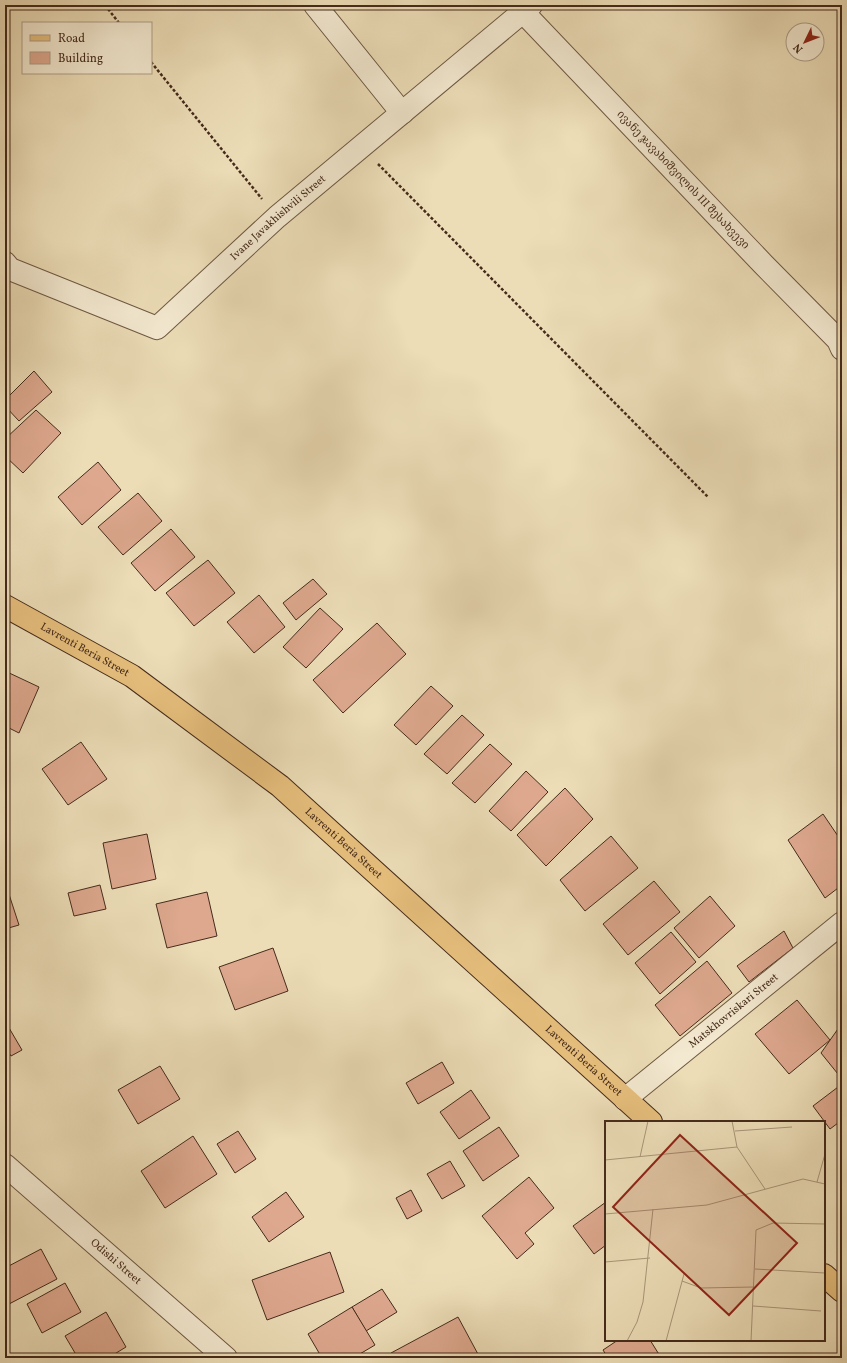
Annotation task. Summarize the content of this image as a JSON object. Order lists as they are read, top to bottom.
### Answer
{
  "streets": {
    "main road": ["Lavrenti Beria Street"],
    "street": [
      "ივანე ჯავახიშვილის III შესახვევი",
      "Ivane Javakhishvili Street",
      "Matskhovriskari Street",
      "Odishi Street"
    ]
  },
  "crossings": [
    ["ივანე ჯავახიშვილის III შესახვევი", "Ivane Javakhishvili Street"],
    ["Lavrenti Beria Street", "Matskhovriskari Street"]
  ],
  "legend": ["Road", "Building"],
  "north": "bottom left"
}
